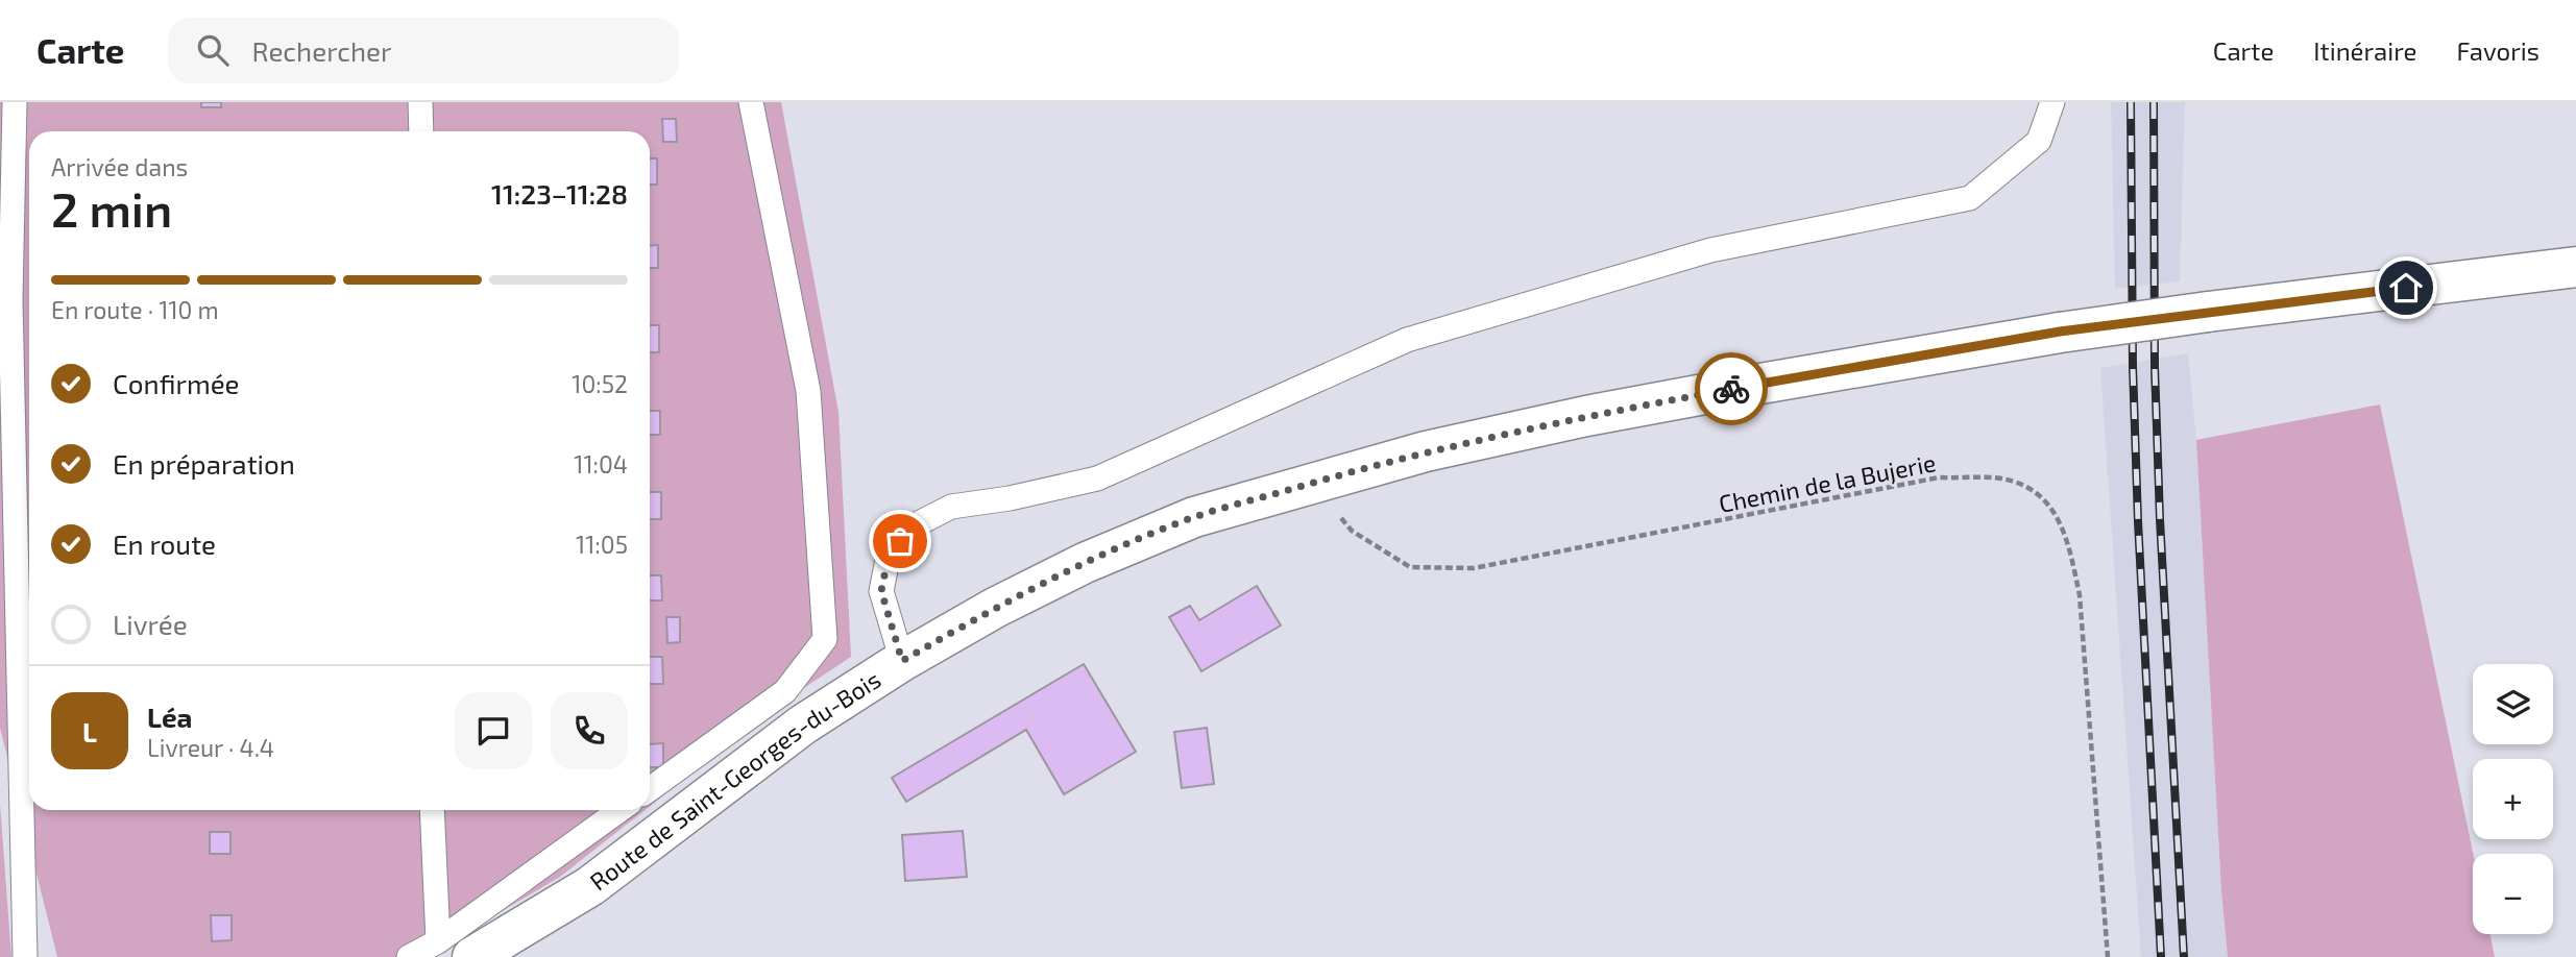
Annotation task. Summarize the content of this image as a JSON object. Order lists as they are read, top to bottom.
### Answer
{
  "streets": {
    "street": ["Route de Saint-Georges-du-Bois"],
    "path": ["Chemin de la Bujerie"]
  },
  "crossings": [
    ["Chemin de la Bujerie", "Route de Saint-Georges-du-Bois"]
  ],
  "page": {
    "header": "Carte",
    "search": "Rechercher",
    "nav": ["Carte", "Itinéraire", "Favoris"],
    "heading": ["2 min", "Arrivée dans", "11:23–11:28"],
    "panel": ["Léa", "Livreur · 4.4"],
    "bar": "En route · 110 m",
    "list": [
      ["Confirmée", "10:52"],
      ["En préparation", "11:04"],
      ["En route", "11:05"],
      "Livrée"
    ],
    "map_buttons": ["+", "−"],
    "round": "L"
  }
}
